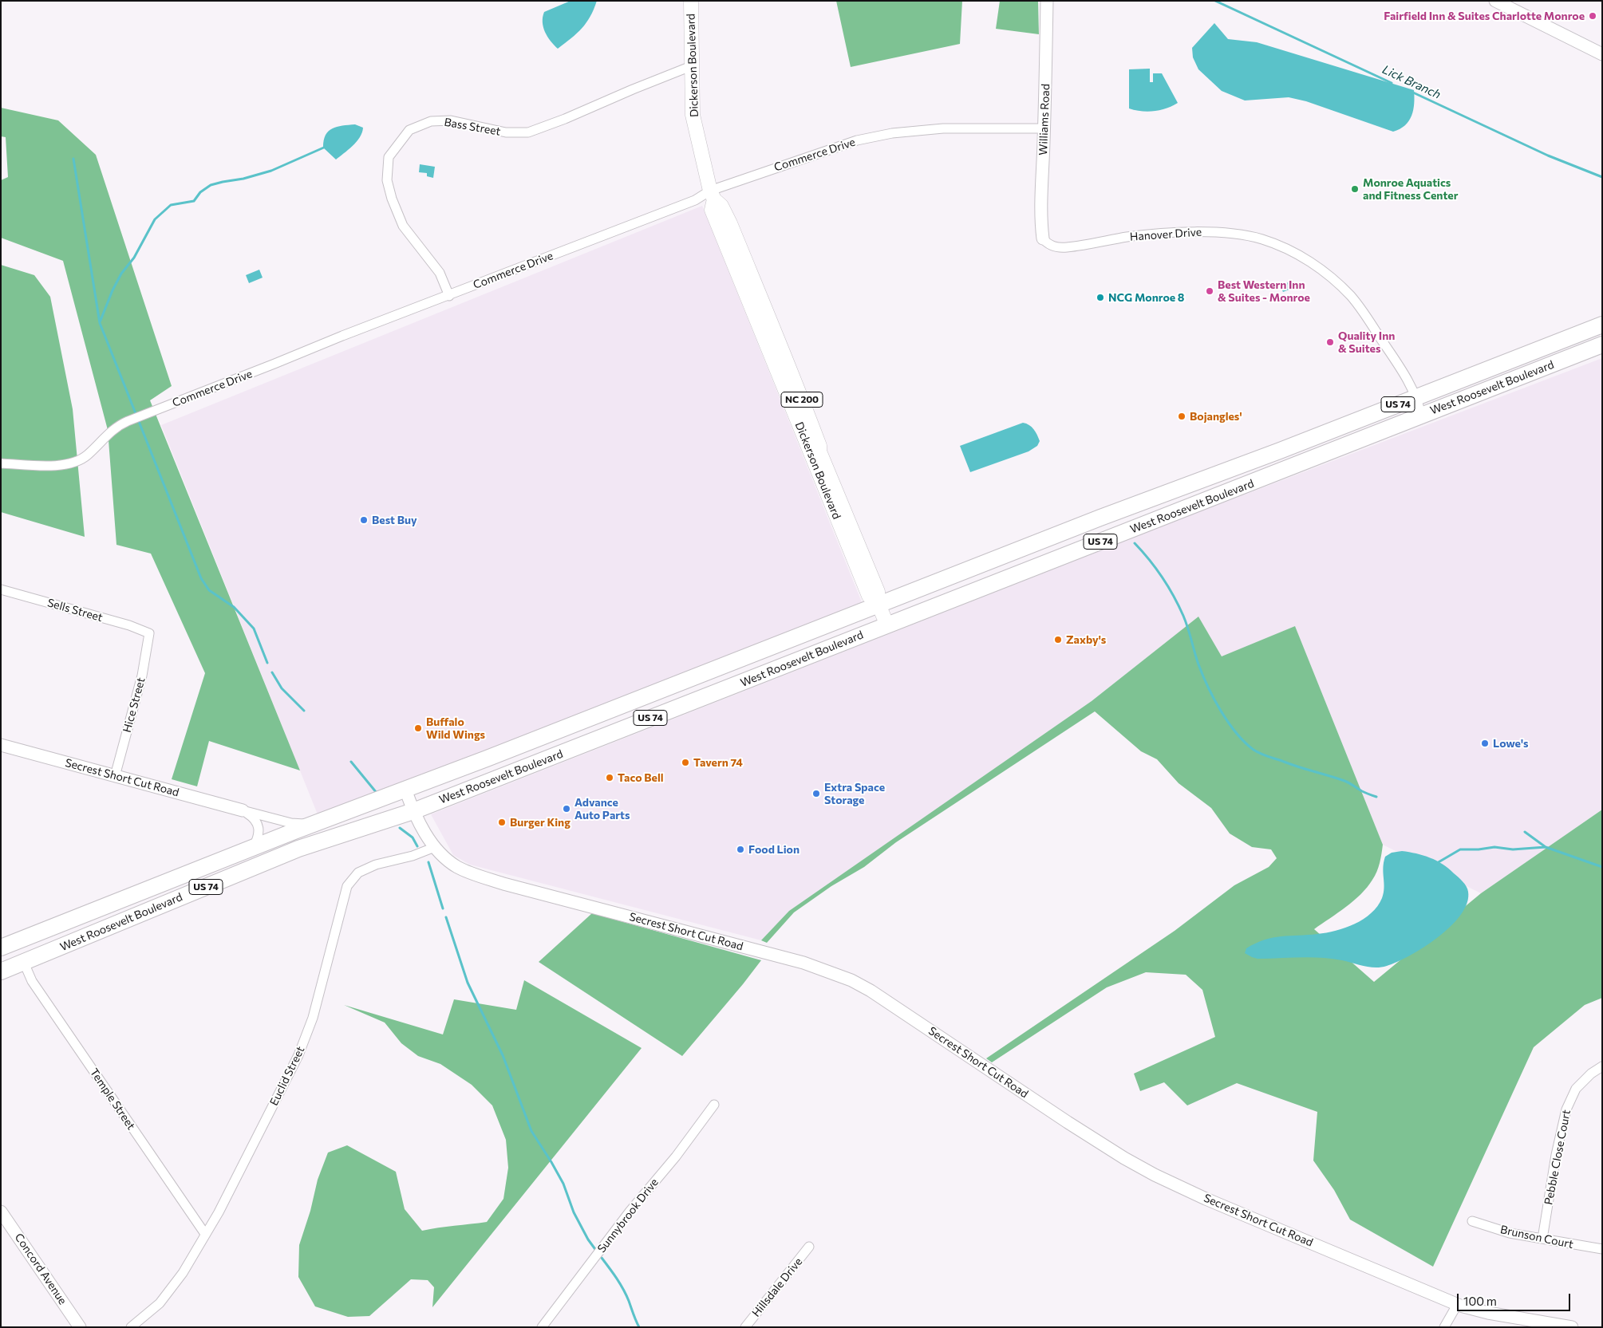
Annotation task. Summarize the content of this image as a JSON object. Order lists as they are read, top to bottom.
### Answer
{
  "streets": {
    "highway": ["West Roosevelt Boulevard", "US 74"],
    "main road": [
      "Dickerson Boulevard",
      "Williams Road",
      "NC 200",
      "Secrest Short Cut Road",
      "Concord Avenue"
    ],
    "street": [
      "Bass Street",
      "Commerce Drive",
      "Hanover Drive",
      "Sells Street",
      "Hice Street",
      "Euclid Street",
      "Temple Street",
      "Pebble Close Court",
      "Sunnybrook Drive",
      "Brunson Court",
      "Hillsdale Drive"
    ]
  },
  "crossings": [
    ["Dickerson Boulevard", "Bass Street"],
    ["Dickerson Boulevard", "Commerce Drive"],
    ["Dickerson Boulevard", "West Roosevelt Boulevard"],
    ["Dickerson Boulevard", "NC 200"],
    ["Williams Road", "Commerce Drive"],
    ["Williams Road", "Hanover Drive"],
    ["Bass Street", "Commerce Drive"],
    ["Hanover Drive", "West Roosevelt Boulevard"],
    ["West Roosevelt Boulevard", "Secrest Short Cut Road"],
    ["West Roosevelt Boulevard", "Temple Street"],
    ["Sells Street", "Hice Street"],
    ["Hice Street", "Secrest Short Cut Road"],
    ["Secrest Short Cut Road", "Euclid Street"],
    ["Euclid Street", "Temple Street"],
    ["Pebble Close Court", "Brunson Court"]
  ],
  "water": ["Lick Branch"],
  "places": [
    "Fairfield Inn & Suites Charlotte Monroe",
    "Monroe Aquatics and Fitness Center",
    "Best Western Inn & Suites - Monroe",
    "NCG Monroe 8",
    "Quality Inn & Suites",
    "Bojangles'",
    "Best Buy",
    "Zaxby's",
    "Buffalo Wild Wings",
    "Lowe's",
    "Tavern 74",
    "Taco Bell",
    "Extra Space Storage",
    "Advance Auto Parts",
    "Burger King",
    "Food Lion"
  ],
  "scale_bar": "100 m"
}
